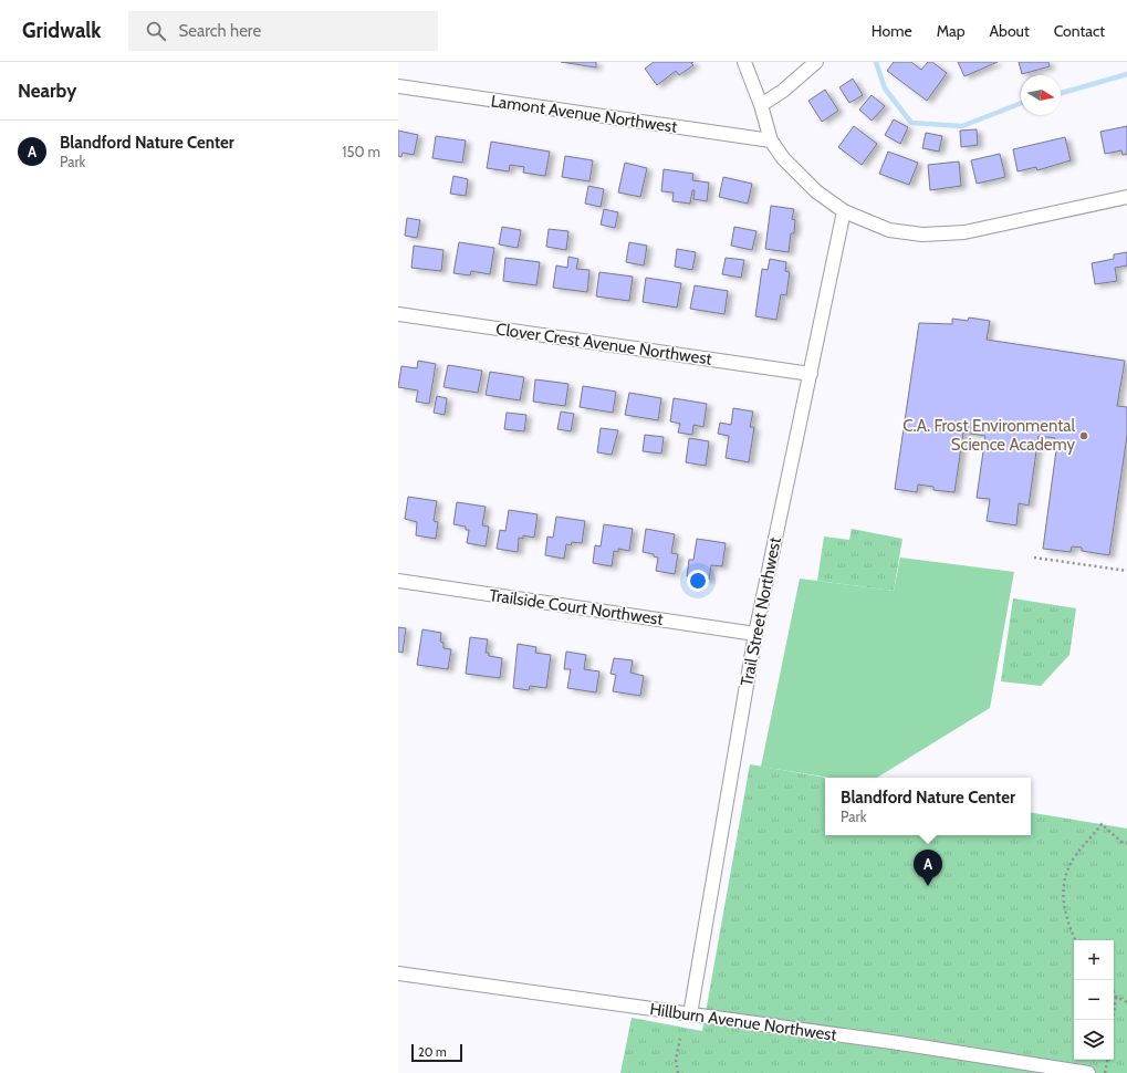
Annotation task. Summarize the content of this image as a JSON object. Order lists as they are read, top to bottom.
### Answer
{
  "streets": {
    "street": [
      "Lamont Avenue Northwest",
      "Clover Crest Avenue Northwest",
      "Trailside Court Northwest",
      "Trail Street Northwest",
      "Hillburn Avenue Northwest"
    ]
  },
  "crossings": [
    ["Clover Crest Avenue Northwest", "Trail Street Northwest"],
    ["Trailside Court Northwest", "Trail Street Northwest"],
    ["Trail Street Northwest", "Hillburn Avenue Northwest"]
  ],
  "places": ["C.A. Frost Environmental Science Academy"],
  "scale_bar": "20 m",
  "north": "right",
  "page": {
    "header": "Gridwalk",
    "search": "Search here",
    "nav": [
      "Home",
      "Map",
      "About",
      "Contact"
    ],
    "heading": "Nearby",
    "list": [
      {
        "mark": "A",
        "name": "Blandford Nature Center",
        "note": "Park",
        "value": "150 m"
      }
    ],
    "popup": ["Blandford Nature Center", "Park"],
    "pins": "A",
    "map_buttons": ["+", "−"],
    "scale": "20 m"
  }
}
